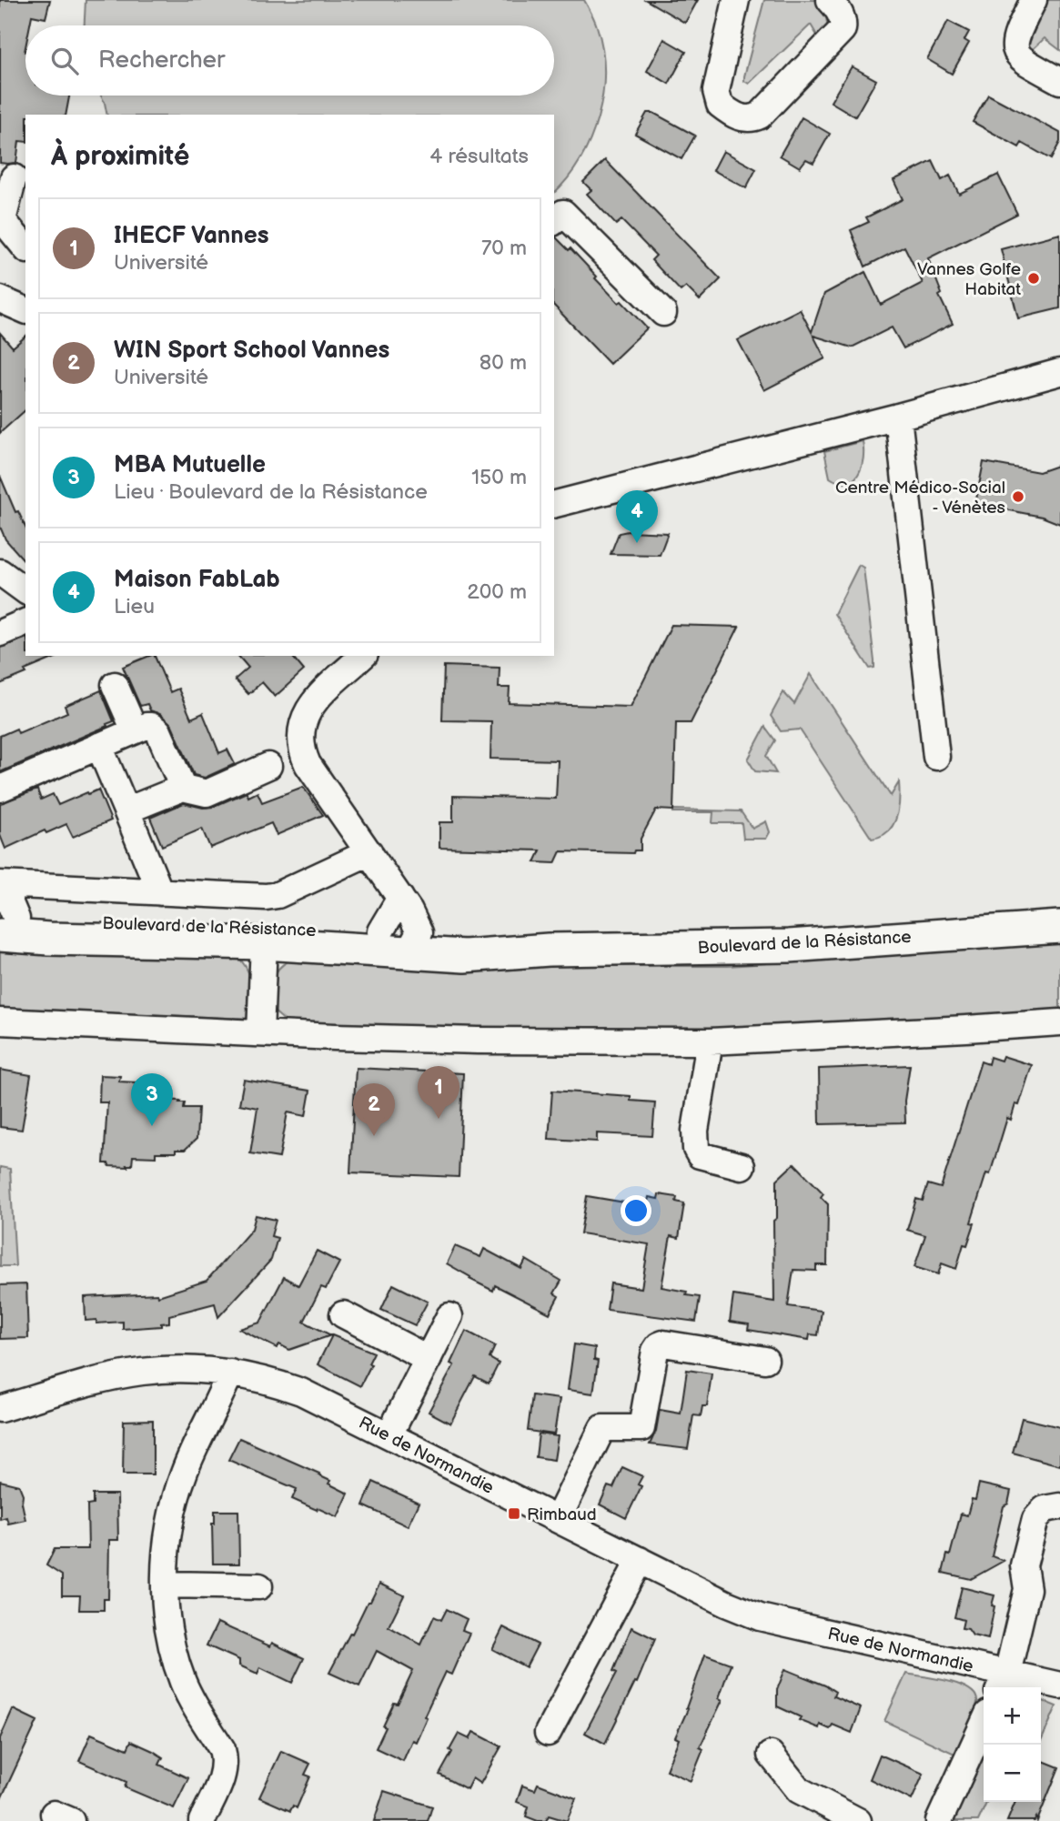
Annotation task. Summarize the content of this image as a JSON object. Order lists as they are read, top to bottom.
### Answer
{
  "streets": {
    "main road": ["Boulevard de la Résistance"],
    "street": ["Rue de Normandie"]
  },
  "places": {
    "other": ["Vannes Golfe Habitat", "Centre Médico-Social - Vénètes"],
    "transit": ["Rimbaud"]
  },
  "page": {
    "search": "Rechercher",
    "heading": ["À proximité", "4 résultats"],
    "list": [
      {
        "mark": "1",
        "name": "IHECF Vannes",
        "note": "Université",
        "value": "70 m"
      },
      {
        "mark": "2",
        "name": "WIN Sport School Vannes",
        "note": "Université",
        "value": "80 m"
      },
      {
        "mark": "3",
        "name": "MBA Mutuelle",
        "note": "Lieu · Boulevard de la Résistance",
        "value": "150 m"
      },
      {
        "mark": "4",
        "name": "Maison FabLab",
        "note": "Lieu",
        "value": "200 m"
      }
    ],
    "pins": [
      "4",
      "1",
      "3",
      "2"
    ],
    "map_buttons": ["+", "−"]
  }
}
